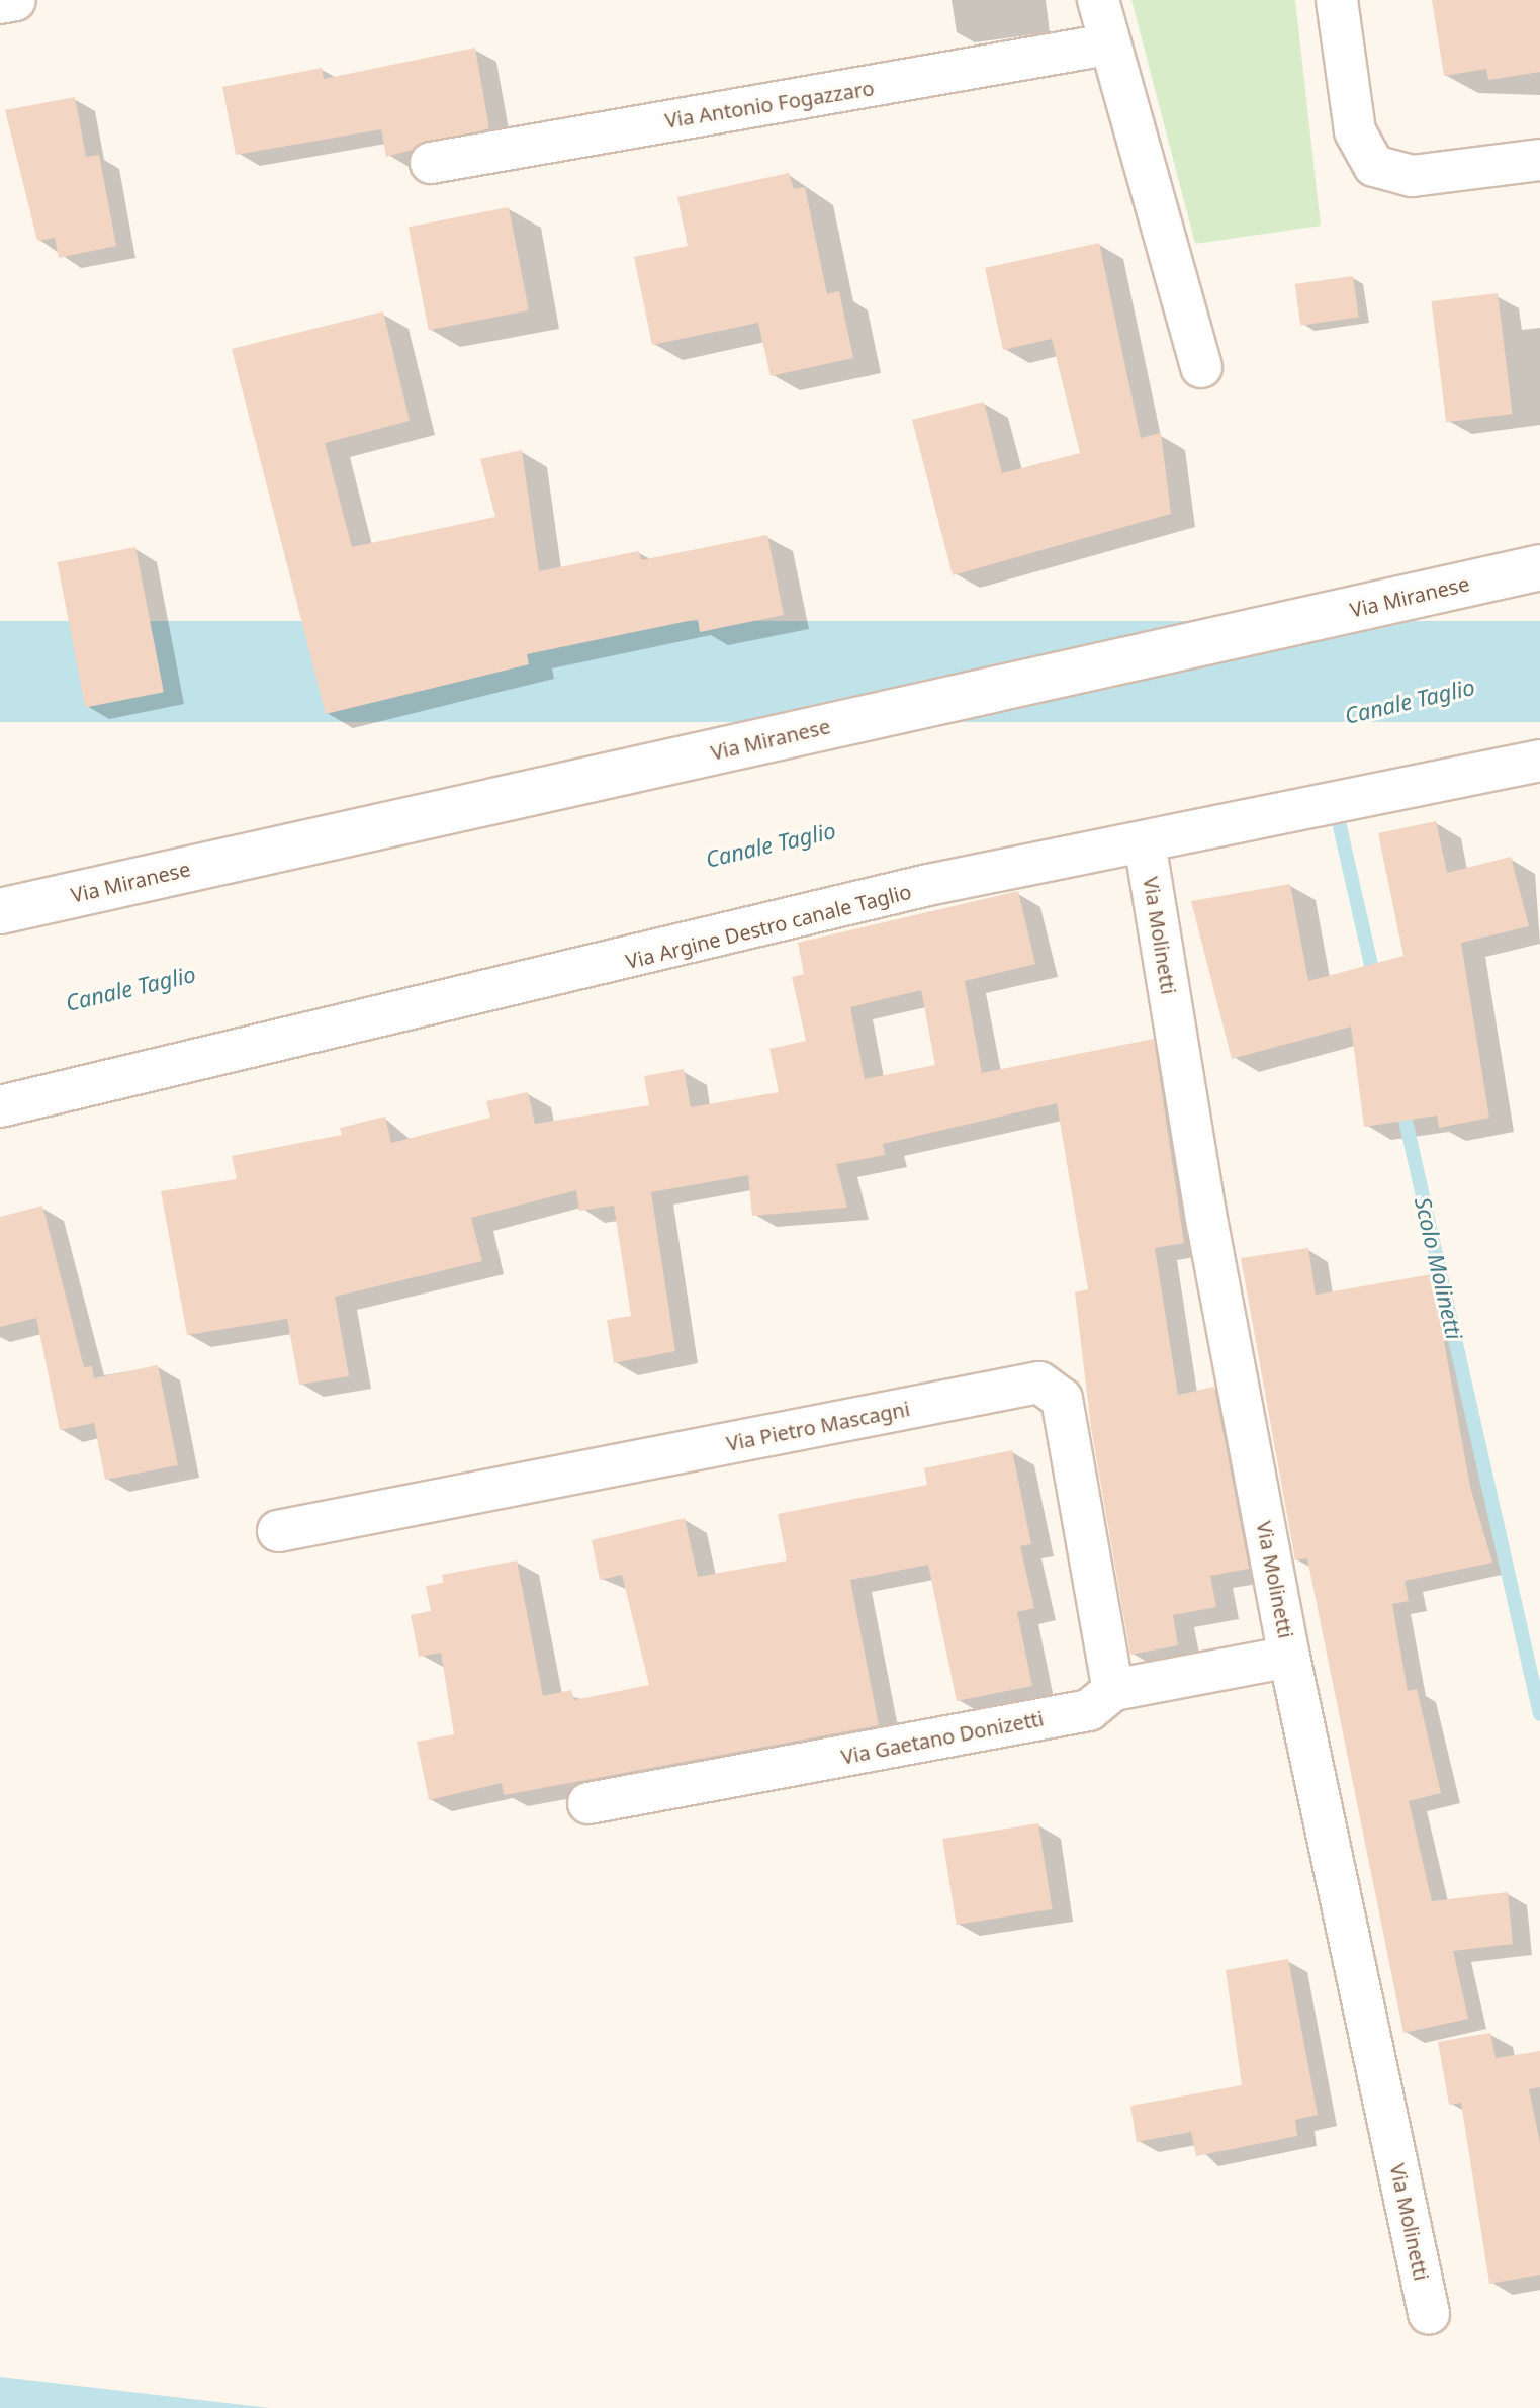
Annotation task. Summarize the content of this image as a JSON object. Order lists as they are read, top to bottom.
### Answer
{
  "streets": {
    "main road": ["Via Miranese"],
    "street": [
      "Via Antonio Fogazzaro",
      "Via Argine Destro canale Taglio",
      "Via Molinetti",
      "Via Pietro Mascagni",
      "Via Gaetano Donizetti"
    ]
  },
  "crossings": [
    ["Via Argine Destro canale Taglio", "Via Molinetti"],
    ["Via Molinetti", "Via Gaetano Donizetti"],
    ["Via Pietro Mascagni", "Via Gaetano Donizetti"]
  ],
  "water": ["Canale Taglio", "Scolo Molinetti"]
}
